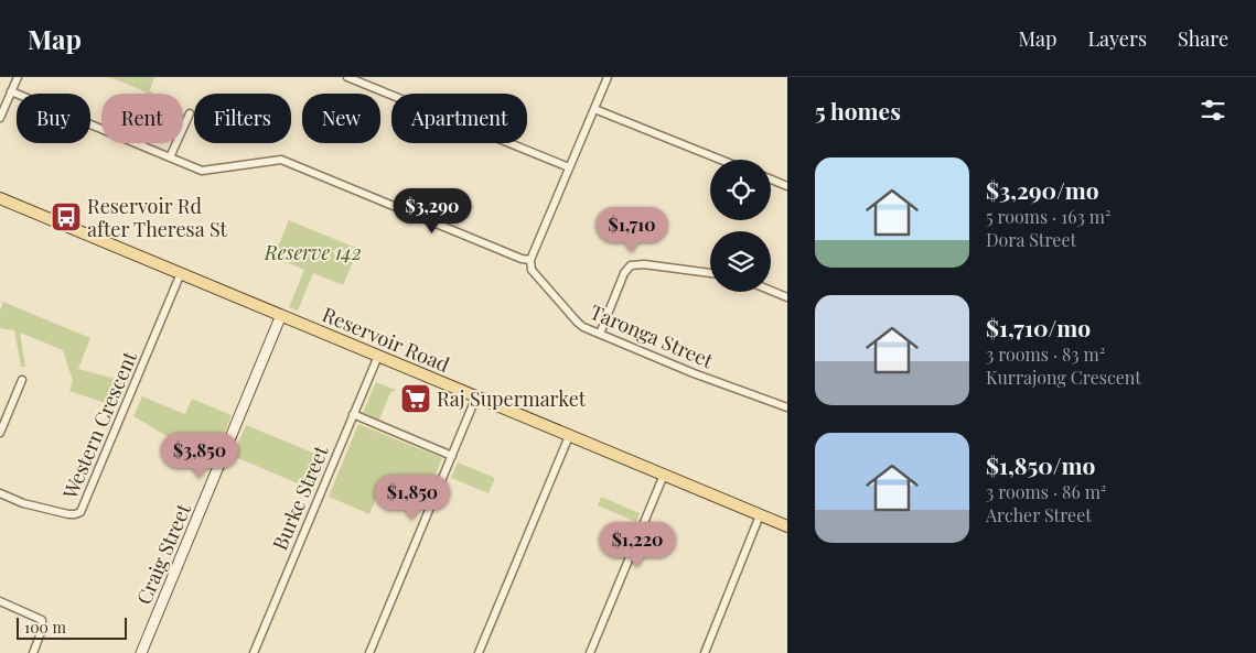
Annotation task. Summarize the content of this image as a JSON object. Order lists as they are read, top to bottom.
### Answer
{
  "streets": {
    "main road": ["Reservoir Road"],
    "street": [
      "Taronga Street",
      "Western Crescent",
      "Burke Street",
      "Craig Street"
    ]
  },
  "crossings": [
    ["Reservoir Road", "Western Crescent"],
    ["Reservoir Road", "Burke Street"],
    ["Reservoir Road", "Craig Street"]
  ],
  "parks": ["Reserve 142"],
  "places": {
    "bus stop": ["Reservoir Rd after Theresa St"],
    "supermarket": ["Raj Supermarket"]
  },
  "scale_bar": "100 m",
  "page": {
    "header": "Map",
    "nav": ["Map", "Layers", "Share"],
    "heading": "5 homes",
    "chip": [
      "Buy",
      "Rent",
      "Filters",
      "New",
      "Apartment"
    ],
    "list": [
      {
        "name": "$3,290/mo",
        "note": "5 rooms · 163 m² · Dora Street"
      },
      {
        "name": "$1,710/mo",
        "note": "3 rooms · 83 m² · Kurrajong Crescent"
      },
      {
        "name": "$1,850/mo",
        "note": "3 rooms · 86 m² · Archer Street"
      }
    ],
    "price": [
      "$3,290",
      "$1,710",
      "$3,850",
      "$1,850",
      "$1,220"
    ],
    "scale": "100 m"
  }
}
